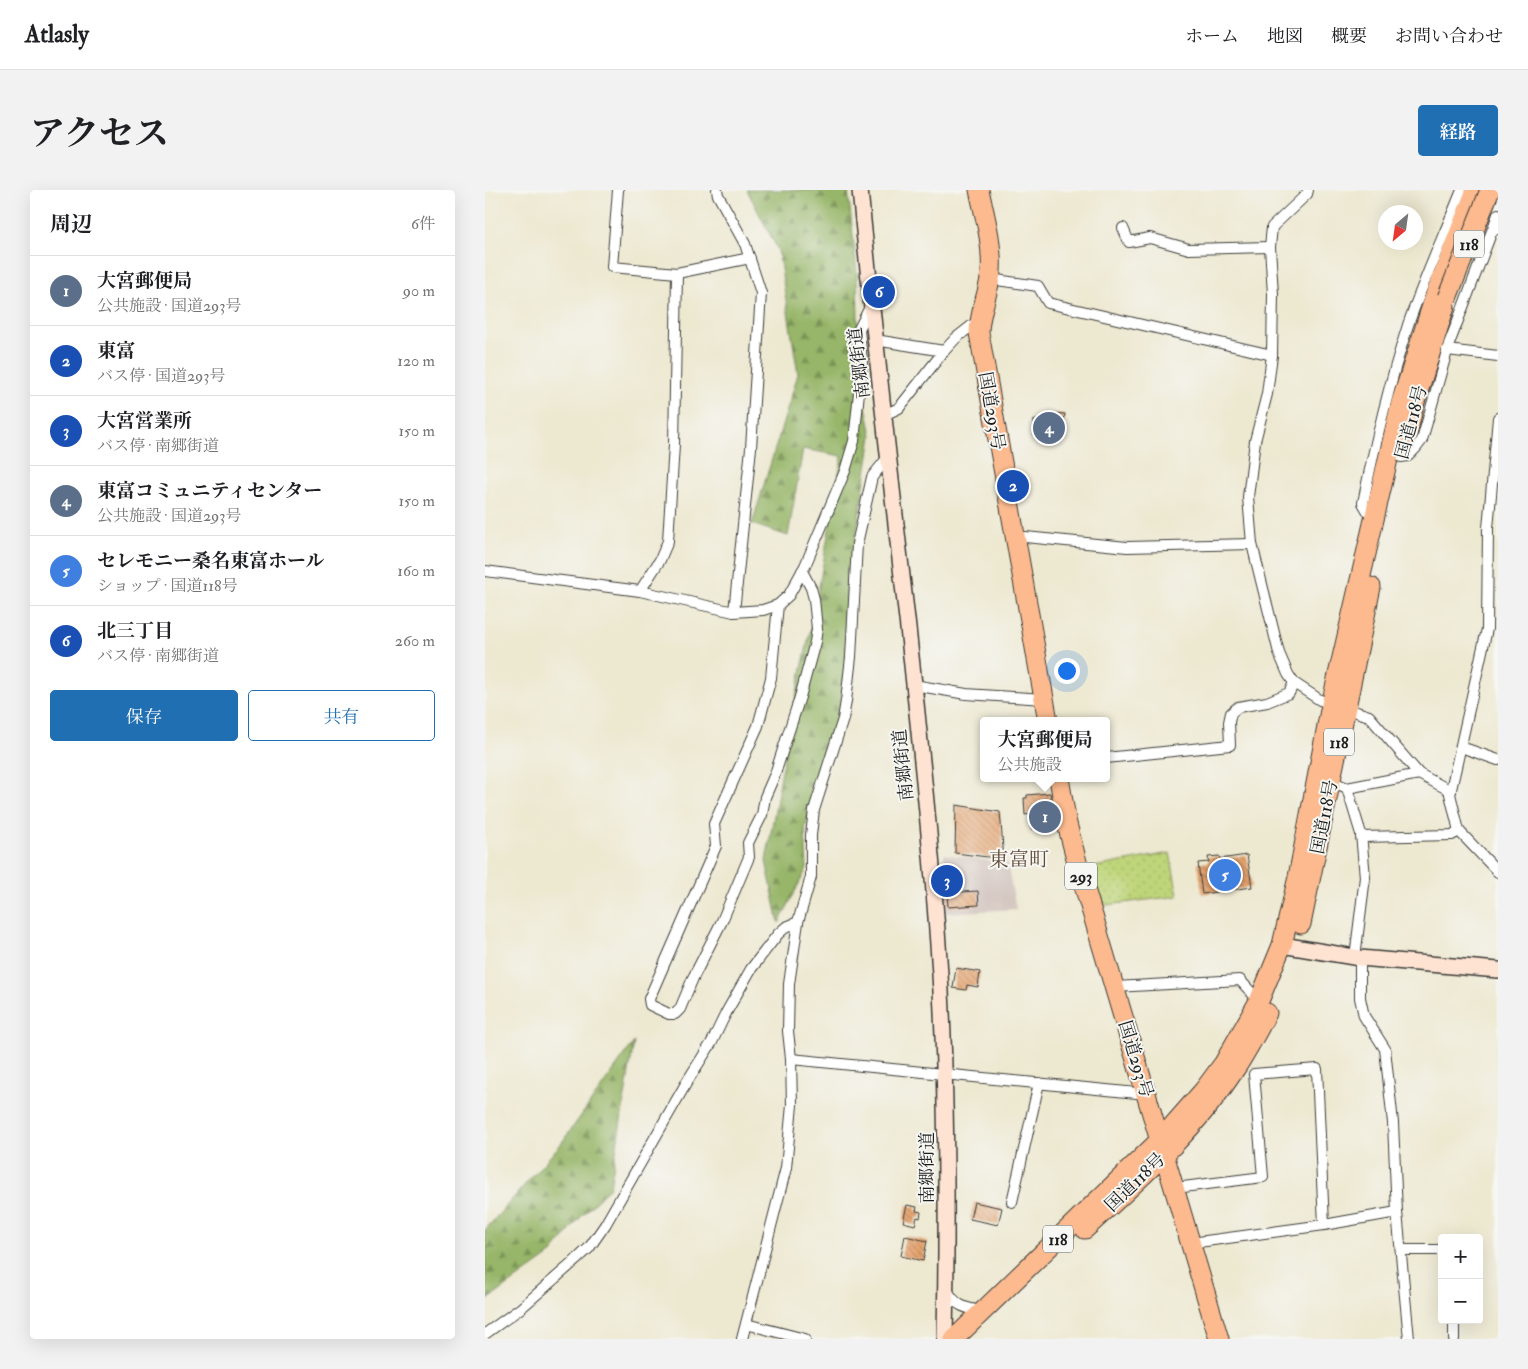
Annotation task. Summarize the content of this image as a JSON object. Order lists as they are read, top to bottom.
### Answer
{
  "streets": {
    "highway": [
      "118",
      "国道293号",
      "国道118号",
      "293"
    ],
    "street": ["南郷街道"]
  },
  "crossings": [
    ["国道293号", "国道118号"]
  ],
  "districts": ["東富町"],
  "north": "bottom left",
  "page": {
    "header": "Atlasly",
    "nav": [
      "ホーム",
      "地図",
      "概要",
      "お問い合わせ"
    ],
    "title": "アクセス",
    "buttons": [
      "経路",
      ["保存", "共有"]
    ],
    "heading": ["周辺", "6件"],
    "list": [
      {
        "mark": "1",
        "name": "大宮郵便局",
        "note": "公共施設 · 国道293号",
        "value": "90 m"
      },
      {
        "mark": "2",
        "name": "東富",
        "note": "バス停 · 国道293号",
        "value": "120 m"
      },
      {
        "mark": "3",
        "name": "大宮営業所",
        "note": "バス停 · 南郷街道",
        "value": "150 m"
      },
      {
        "mark": "4",
        "name": "東富コミュニティセンター",
        "note": "公共施設 · 国道293号",
        "value": "150 m"
      },
      {
        "mark": "5",
        "name": "セレモニー桑名東富ホール",
        "note": "ショップ · 国道118号",
        "value": "160 m"
      },
      {
        "mark": "6",
        "name": "北三丁目",
        "note": "バス停 · 南郷街道",
        "value": "260 m"
      }
    ],
    "pins": [
      "6",
      "4",
      "2",
      "1",
      "5",
      "3"
    ],
    "popup": ["大宮郵便局", "公共施設"],
    "map_buttons": ["+", "−"]
  }
}
